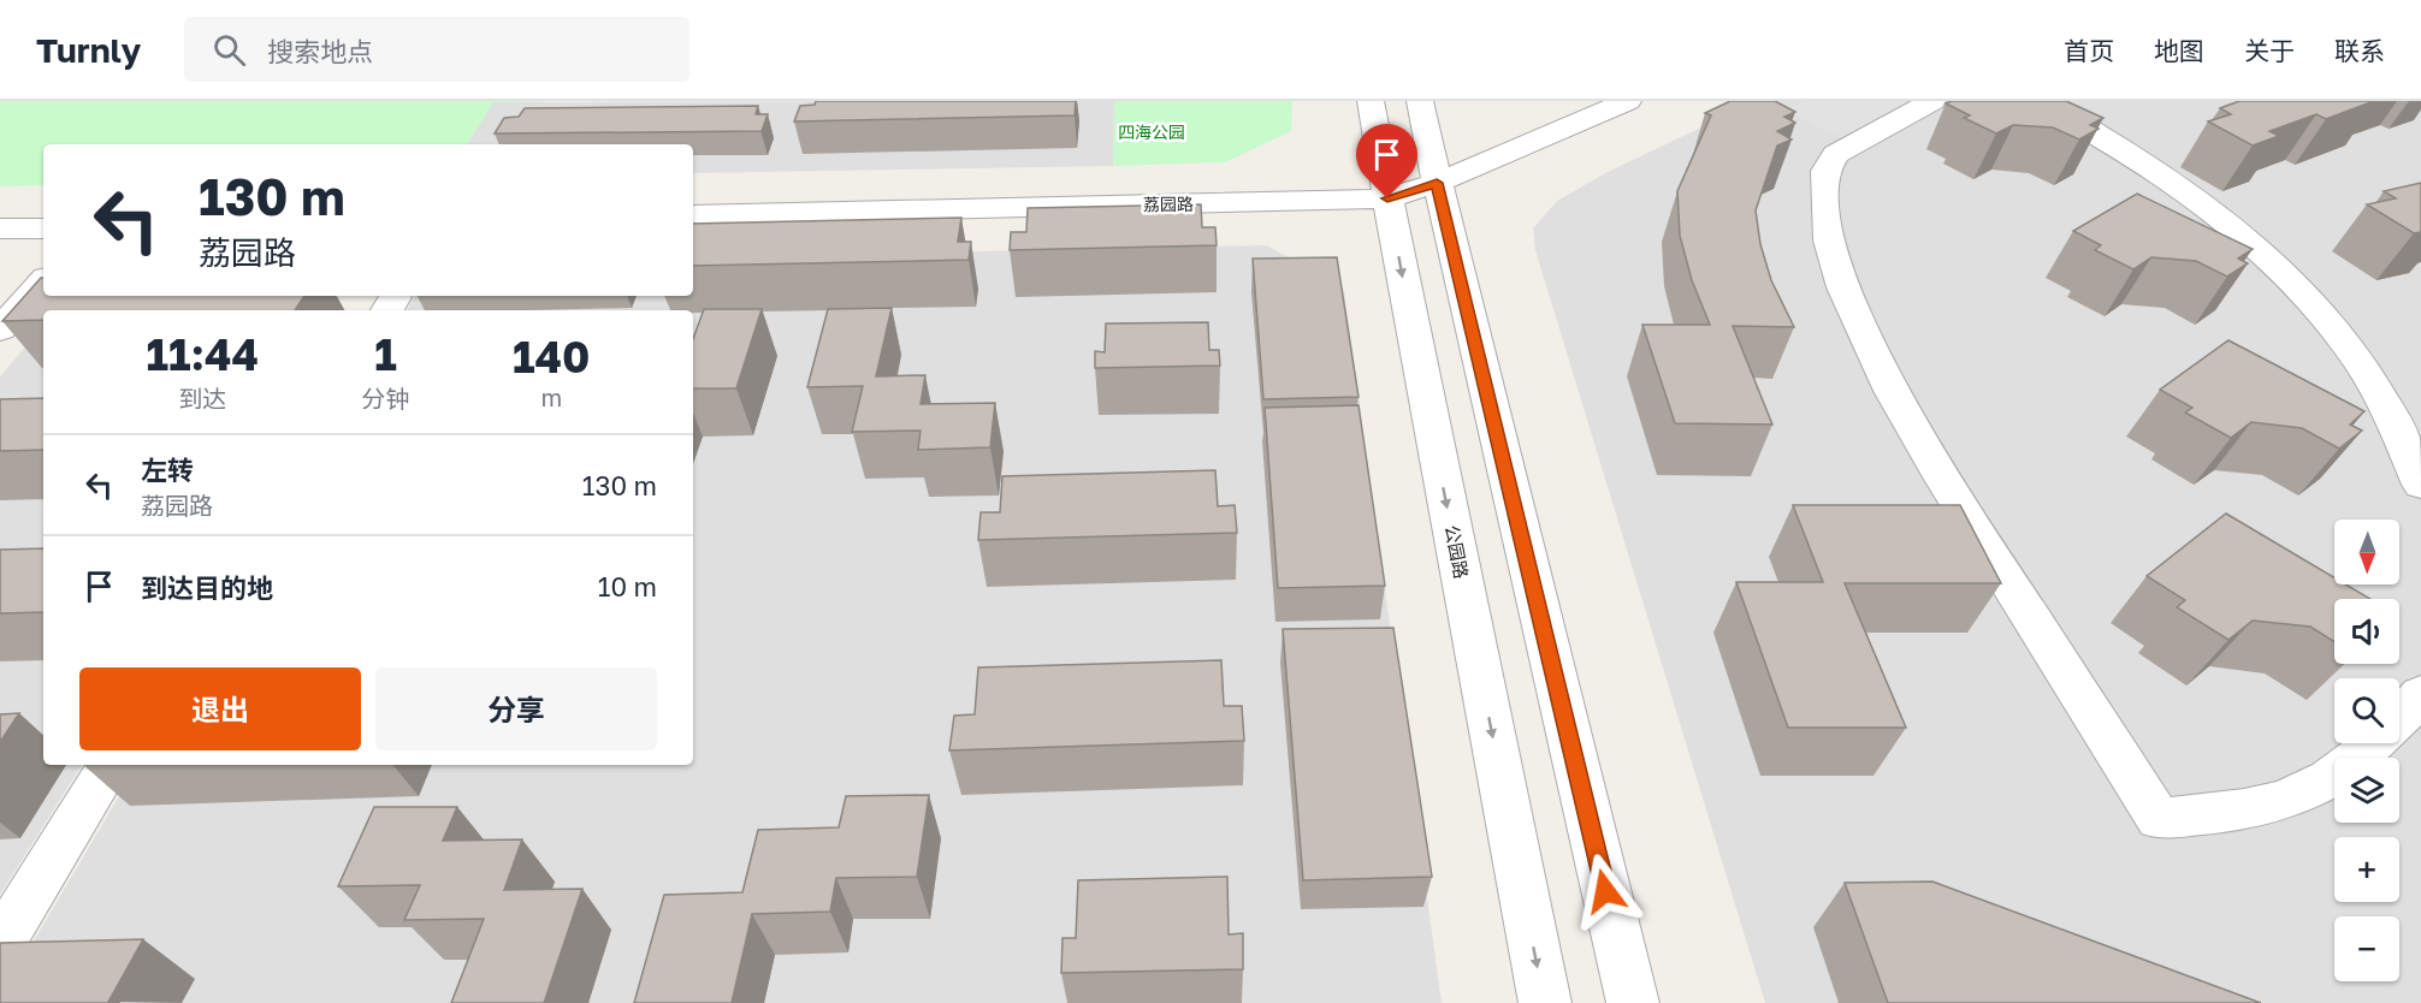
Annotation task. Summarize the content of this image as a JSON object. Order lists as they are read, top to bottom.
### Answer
{
  "streets": {
    "street": ["荔园路", "公园路"]
  },
  "crossings": [
    ["荔园路", "公园路"]
  ],
  "parks": ["四海公园"],
  "north": "bottom",
  "page": {
    "header": "Turnly",
    "search": "搜索地点",
    "nav": [
      "首页",
      "地图",
      "关于",
      "联系"
    ],
    "turn": ["130 m", "荔园路"],
    "eta": [
      "11:44",
      "到达",
      "1",
      "分钟",
      "140",
      "m"
    ],
    "list": [
      {
        "name": "左转",
        "note": "荔园路",
        "value": "130 m"
      },
      {
        "name": "到达目的地",
        "value": "10 m"
      }
    ],
    "map_buttons": ["+", "−"],
    "buttons": ["退出", "分享"]
  }
}
